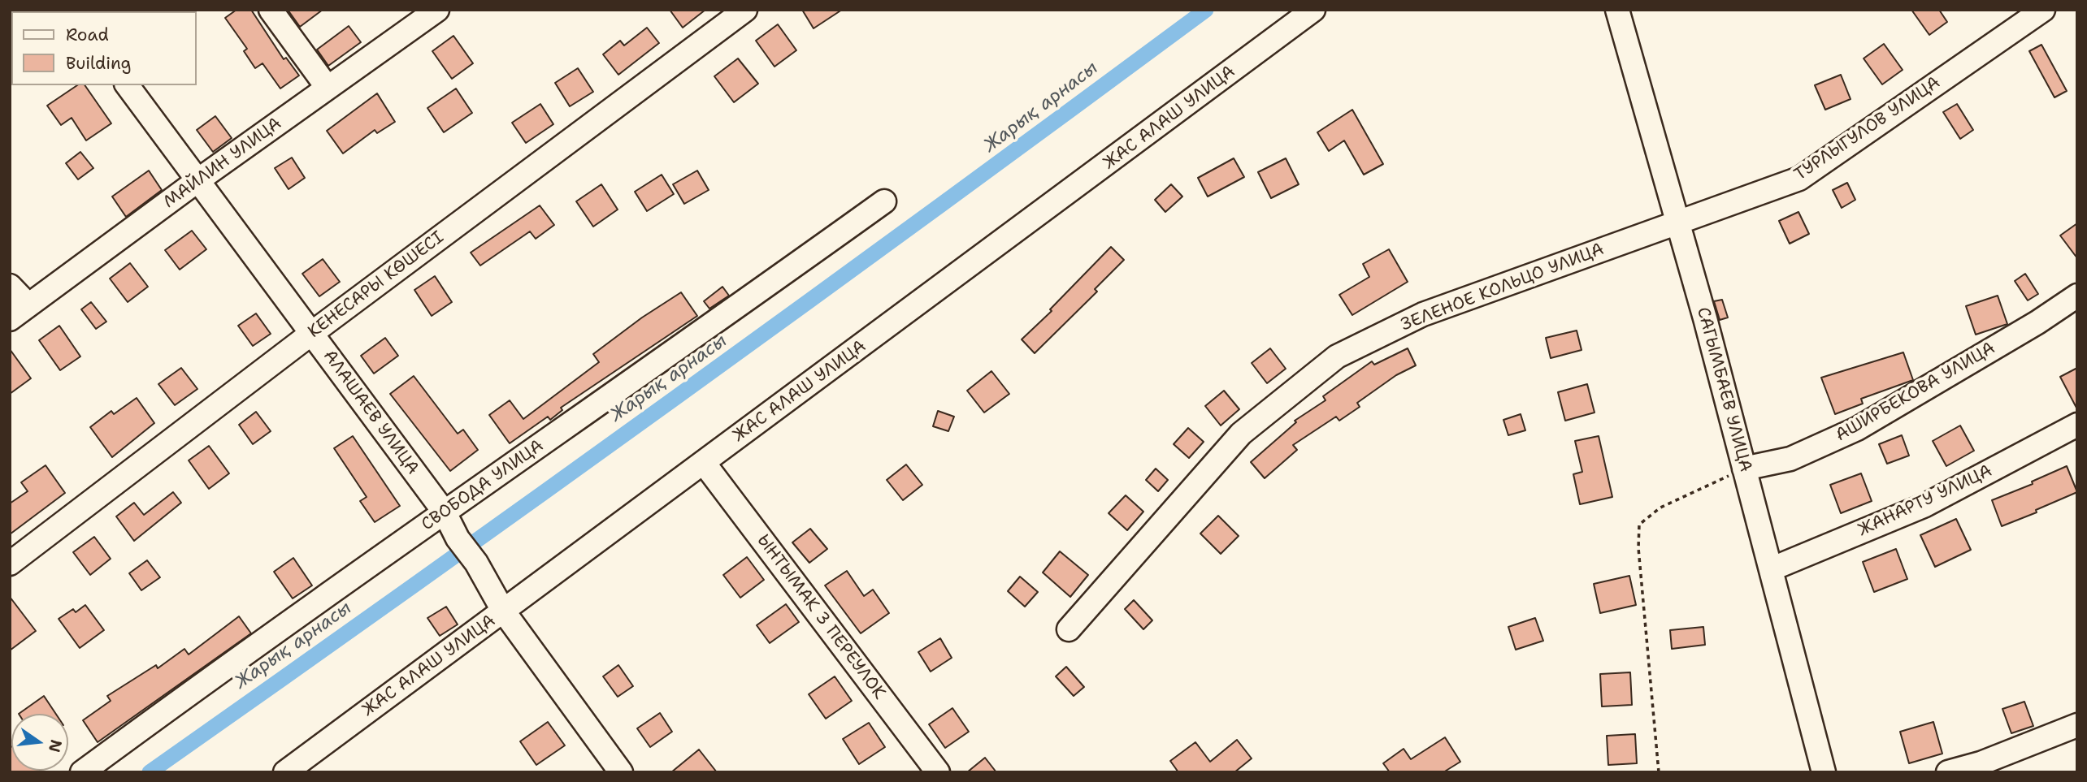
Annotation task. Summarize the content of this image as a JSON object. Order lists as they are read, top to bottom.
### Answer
{
  "streets": {
    "street": [
      "ЖАС АЛАШ УЛИЦА",
      "ТУРЛЫГУЛОВ УЛИЦА",
      "МАЙЛИН УЛИЦА",
      "КЕНЕСАРЫ КӨШЕСІ",
      "ЗЕЛЕНОЕ КОЛЬЦО УЛИЦА",
      "САГЫМБАЕВ УЛИЦА",
      "АШИРБЕКОВА УЛИЦА",
      "АЛАШАЕВ УЛИЦА",
      "СВОБОДА УЛИЦА",
      "ЖАНАРТУ УЛИЦА",
      "ЫНТЫМАК 3 ПЕРЕУЛОК"
    ]
  },
  "crossings": [
    ["ЖАС АЛАШ УЛИЦА", "АЛАШАЕВ УЛИЦА"],
    ["ЖАС АЛАШ УЛИЦА", "ЫНТЫМАК 3 ПЕРЕУЛОК"],
    ["ТУРЛЫГУЛОВ УЛИЦА", "ЗЕЛЕНОЕ КОЛЬЦО УЛИЦА"],
    ["ТУРЛЫГУЛОВ УЛИЦА", "САГЫМБАЕВ УЛИЦА"],
    ["МАЙЛИН УЛИЦА", "АЛАШАЕВ УЛИЦА"],
    ["КЕНЕСАРЫ КӨШЕСІ", "АЛАШАЕВ УЛИЦА"],
    ["ЗЕЛЕНОЕ КОЛЬЦО УЛИЦА", "САГЫМБАЕВ УЛИЦА"],
    ["САГЫМБАЕВ УЛИЦА", "АШИРБЕКОВА УЛИЦА"],
    ["САГЫМБАЕВ УЛИЦА", "ЖАНАРТУ УЛИЦА"],
    ["АЛАШАЕВ УЛИЦА", "СВОБОДА УЛИЦА"]
  ],
  "water": ["Жарық арнасы"],
  "legend": ["Road", "Building"],
  "north": "right"
}
